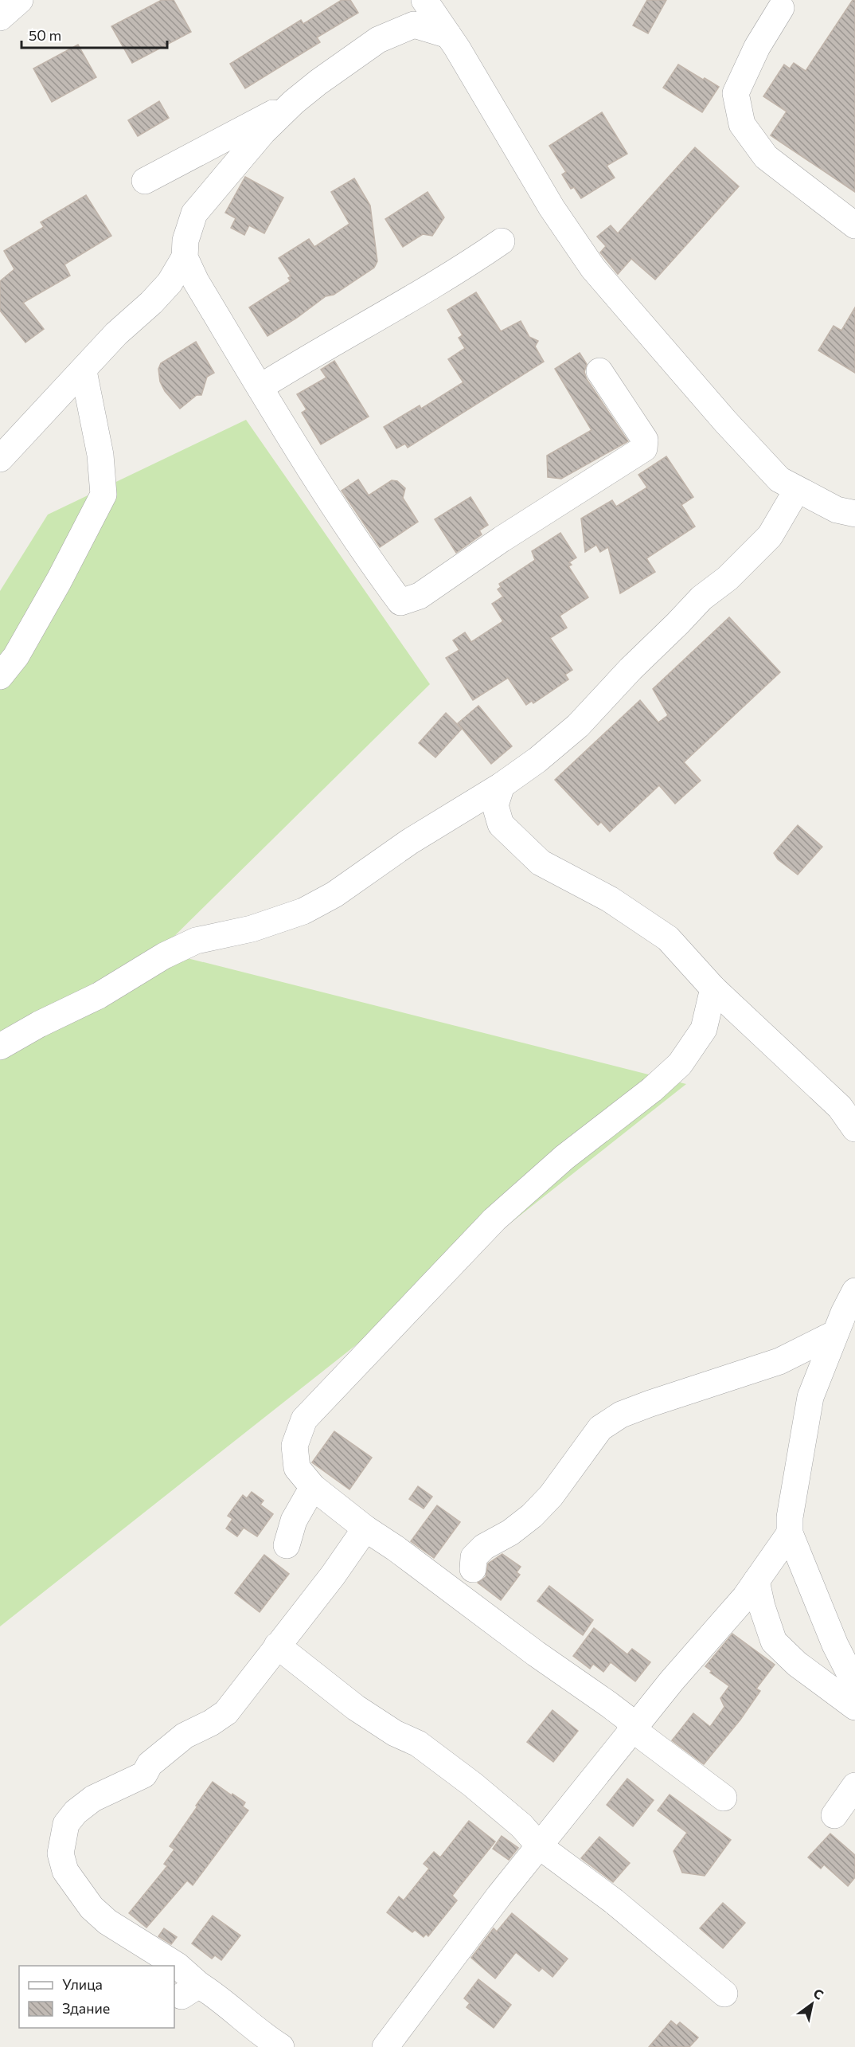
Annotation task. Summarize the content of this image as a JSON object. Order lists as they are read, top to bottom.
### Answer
{
  "legend": ["Улица", "Здание"],
  "scale_bar": "50 m",
  "north": "top right"
}
